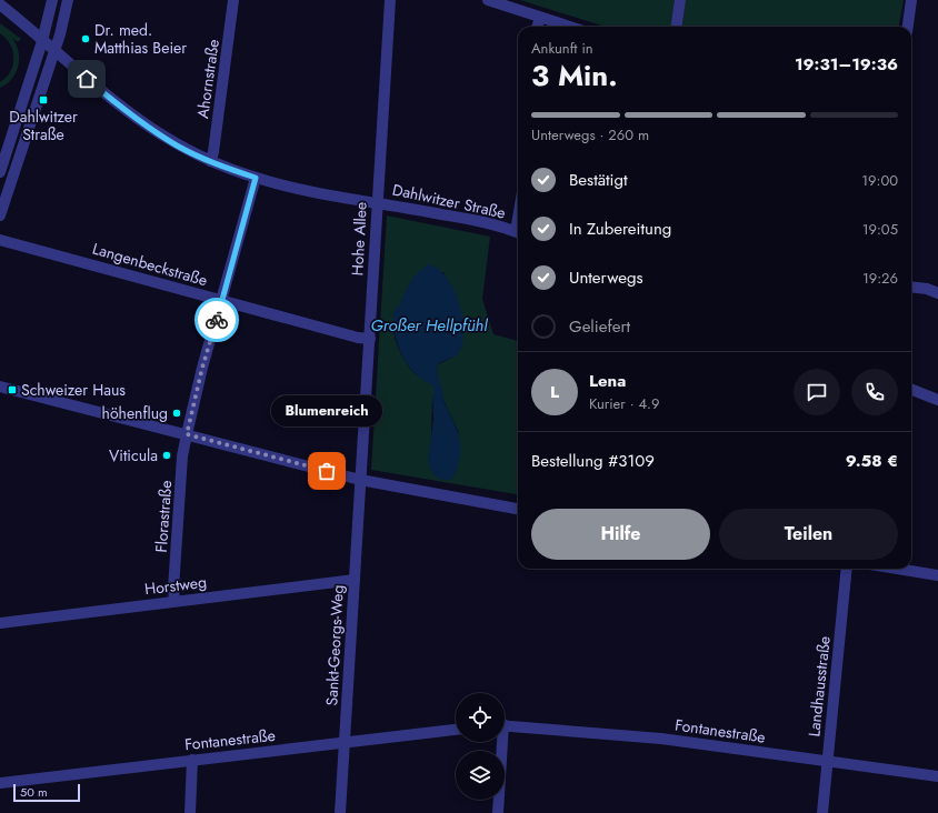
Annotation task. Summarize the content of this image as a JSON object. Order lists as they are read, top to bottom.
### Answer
{
  "streets": {
    "street": [
      "Ahornstraße",
      "Dahlwitzer Straße",
      "Hohe Allee",
      "Langenbeckstraße",
      "Florastraße",
      "Horstweg",
      "Sankt-Georgs-Weg",
      "Landhausstraße",
      "Fontanestraße"
    ]
  },
  "crossings": [
    ["Ahornstraße", "Dahlwitzer Straße"],
    ["Dahlwitzer Straße", "Hohe Allee"],
    ["Dahlwitzer Straße", "Florastraße"],
    ["Hohe Allee", "Langenbeckstraße"],
    ["Hohe Allee", "Sankt-Georgs-Weg"],
    ["Langenbeckstraße", "Florastraße"],
    ["Florastraße", "Horstweg"],
    ["Horstweg", "Sankt-Georgs-Weg"],
    ["Sankt-Georgs-Weg", "Fontanestraße"],
    ["Landhausstraße", "Fontanestraße"]
  ],
  "water": ["Großer Hellpfühl"],
  "places": {
    "other": [
      "Dr. med. Matthias Beier",
      "höhenflug",
      "Viticula",
      "Blumenreich"
    ],
    "transit": ["Dahlwitzer Straße", "Schweizer Haus"]
  },
  "scale_bar": "50 m",
  "page": {
    "heading": ["3 Min.", "Ankunft in", "19:31–19:36"],
    "panel": [
      "Lena",
      "Kurier · 4.9",
      "Bestellung #3109",
      "9.58 €"
    ],
    "bar": "Unterwegs · 260 m",
    "list": [
      ["Bestätigt", "19:00"],
      ["In Zubereitung", "19:05"],
      ["Unterwegs", "19:26"],
      "Geliefert"
    ],
    "round": "L",
    "bubble": "Blumenreich",
    "buttons": ["Hilfe", "Teilen"],
    "scale": "50 m"
  }
}
